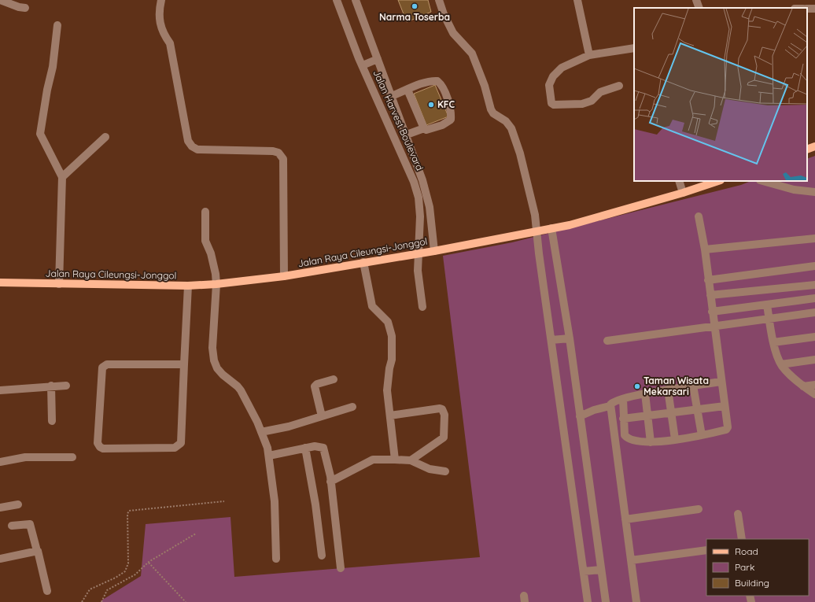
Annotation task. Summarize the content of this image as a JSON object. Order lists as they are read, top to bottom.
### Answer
{
  "streets": {
    "main road": ["Jalan Raya Cileungsi-Jonggol"],
    "street": ["Jalan Harvest Boulevard"]
  },
  "crossings": [
    ["Jalan Harvest Boulevard", "Jalan Raya Cileungsi-Jonggol"]
  ],
  "places": ["Narma Toserba", "KFC", "Taman Wisata Mekarsari"],
  "legend": ["Road", "Park", "Building"]
}
